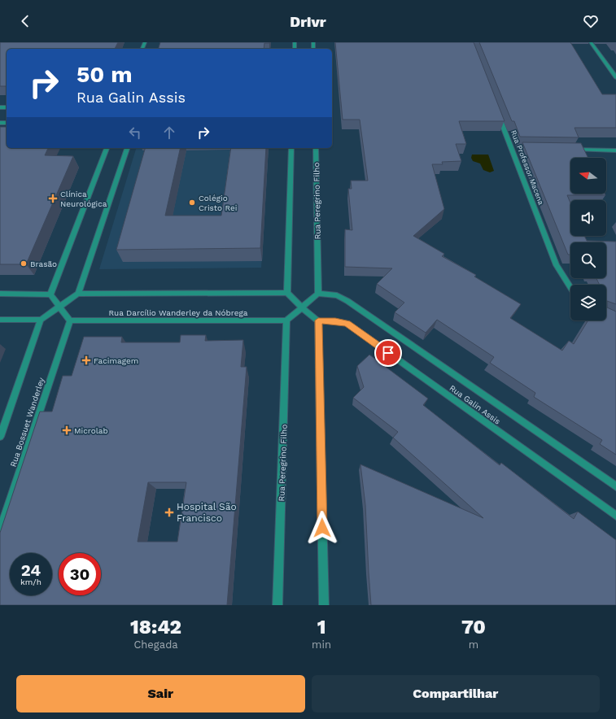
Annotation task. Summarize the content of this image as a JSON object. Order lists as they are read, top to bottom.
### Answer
{
  "streets": {
    "street": [
      "Rua Professor Macena",
      "Rua Peregrino Filho",
      "Rua Darcílio Wanderley da Nóbrega",
      "Rua Galin Assis",
      "Rua Bossuet Wanderley"
    ]
  },
  "crossings": [
    ["Rua Peregrino Filho", "Rua Darcílio Wanderley da Nóbrega"],
    ["Rua Peregrino Filho", "Rua Galin Assis"],
    ["Rua Darcílio Wanderley da Nóbrega", "Rua Bossuet Wanderley"]
  ],
  "places": {
    "health": [
      "Clínica Neurológica",
      "Facimagem",
      "Microlab",
      "Hospital São Francisco"
    ],
    "other": ["Colégio Cristo Rei", "Brasão"]
  },
  "north": "left",
  "page": {
    "header": "Drivr",
    "turn": ["50 m", "Rua Galin Assis"],
    "speed": "24 km/h",
    "limit": "30",
    "eta": [
      "18:42",
      "Chegada",
      "1",
      "min",
      "70",
      "m"
    ],
    "buttons": ["Sair", "Compartilhar"]
  }
}
